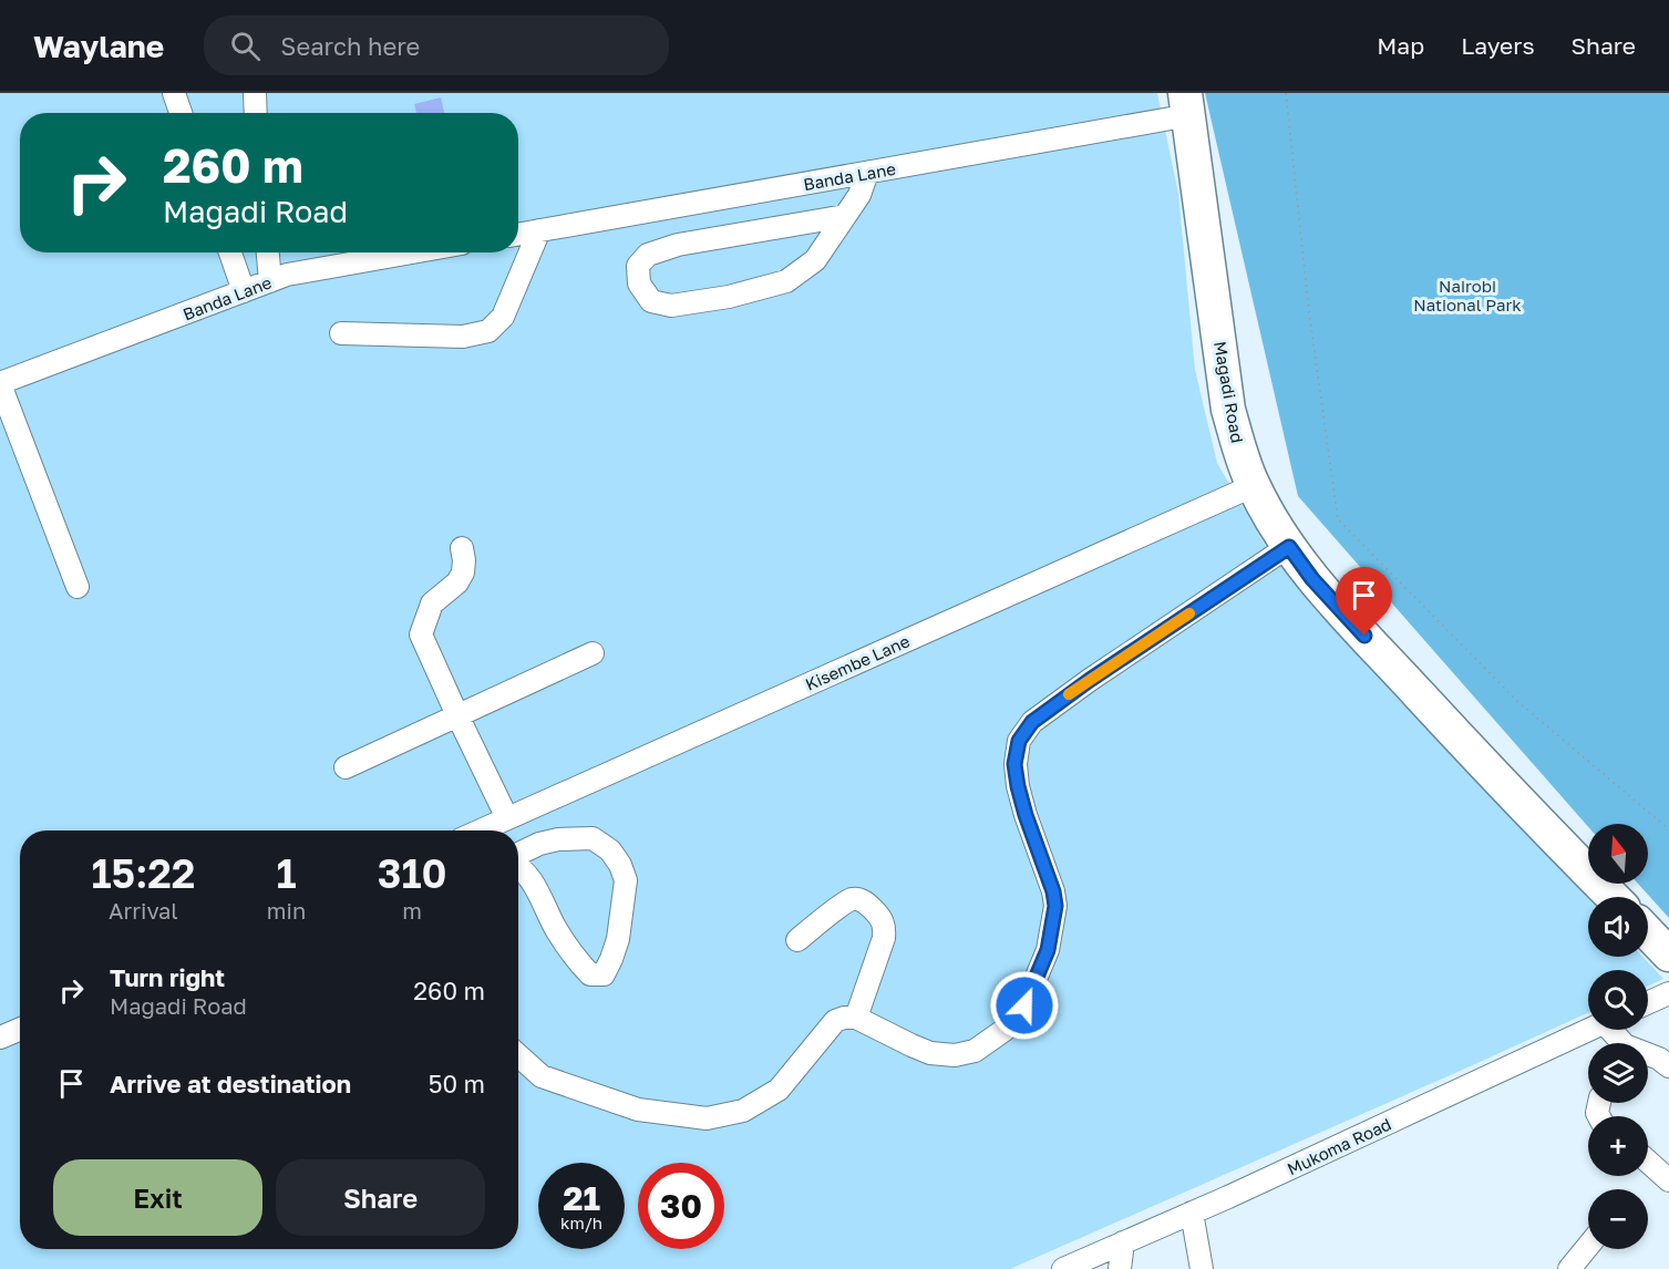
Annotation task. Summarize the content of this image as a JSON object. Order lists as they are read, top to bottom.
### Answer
{
  "streets": {
    "highway": ["Magadi Road"],
    "street": ["Banda Lane", "Kisembe Lane", "Mukoma Road"]
  },
  "crossings": [
    ["Banda Lane", "Magadi Road"],
    ["Magadi Road", "Kisembe Lane"]
  ],
  "parks": ["Nairobi National Park"],
  "north": "top",
  "page": {
    "header": "Waylane",
    "search": "Search here",
    "nav": ["Map", "Layers", "Share"],
    "turn": ["260 m", "Magadi Road"],
    "map_buttons": ["+", "−"],
    "eta": [
      "15:22",
      "Arrival",
      "1",
      "min",
      "310",
      "m"
    ],
    "list": [
      {
        "name": "Turn right",
        "note": "Magadi Road",
        "value": "260 m"
      },
      {
        "name": "Arrive at destination",
        "value": "50 m"
      }
    ],
    "buttons": ["Exit", "Share"],
    "speed": "21 km/h",
    "limit": "30"
  }
}
